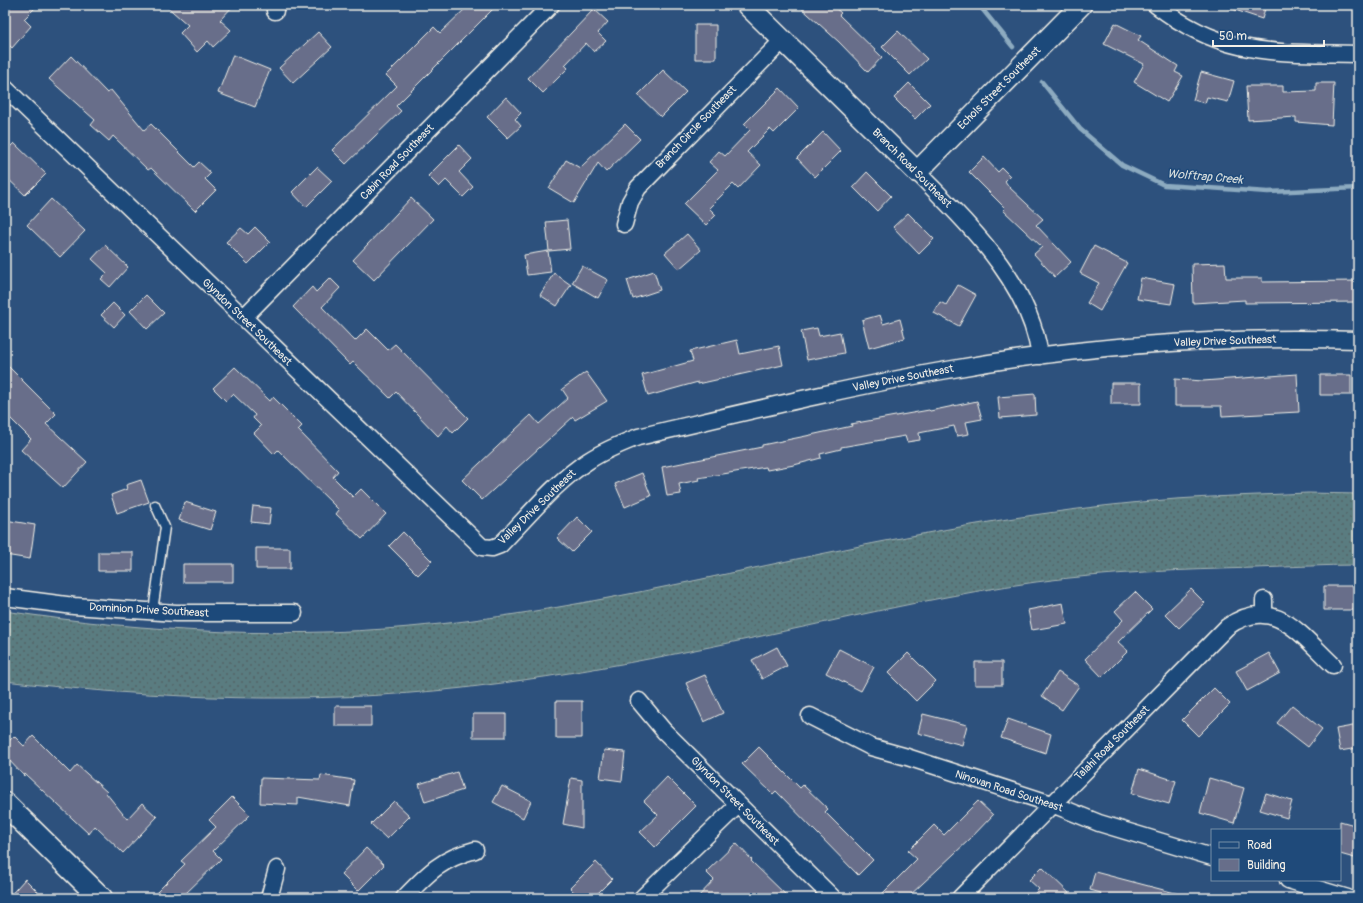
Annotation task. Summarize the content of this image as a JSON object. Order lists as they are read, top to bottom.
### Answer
{
  "streets": {
    "street": [
      "Echols Street Southeast",
      "Branch Circle Southeast",
      "Cabin Road Southeast",
      "Branch Road Southeast",
      "Glyndon Street Southeast",
      "Valley Drive Southeast",
      "Dominion Drive Southeast",
      "Talahi Road Southeast",
      "Ninovan Road Southeast"
    ]
  },
  "crossings": [
    ["Echols Street Southeast", "Branch Road Southeast"],
    ["Branch Circle Southeast", "Branch Road Southeast"],
    ["Cabin Road Southeast", "Glyndon Street Southeast"],
    ["Branch Road Southeast", "Valley Drive Southeast"],
    ["Glyndon Street Southeast", "Valley Drive Southeast"],
    ["Talahi Road Southeast", "Ninovan Road Southeast"]
  ],
  "water": ["Wolftrap Creek"],
  "legend": ["Road", "Building"],
  "scale_bar": "50 m"
}
